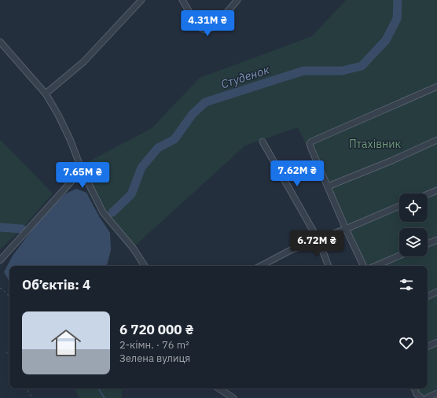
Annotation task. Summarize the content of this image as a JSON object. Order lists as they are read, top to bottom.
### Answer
{
  "water": ["Студенок"],
  "parks": ["Птахівник"],
  "page": {
    "price": [
      "4.31M ₴",
      "7.62M ₴",
      "7.65M ₴",
      "6.72M ₴"
    ],
    "heading": "Об’єктів: 4",
    "list": [
      {
        "name": "6 720 000 ₴",
        "note": "2-кімн. · 76 m² · Зелена вулиця"
      }
    ]
  }
}
